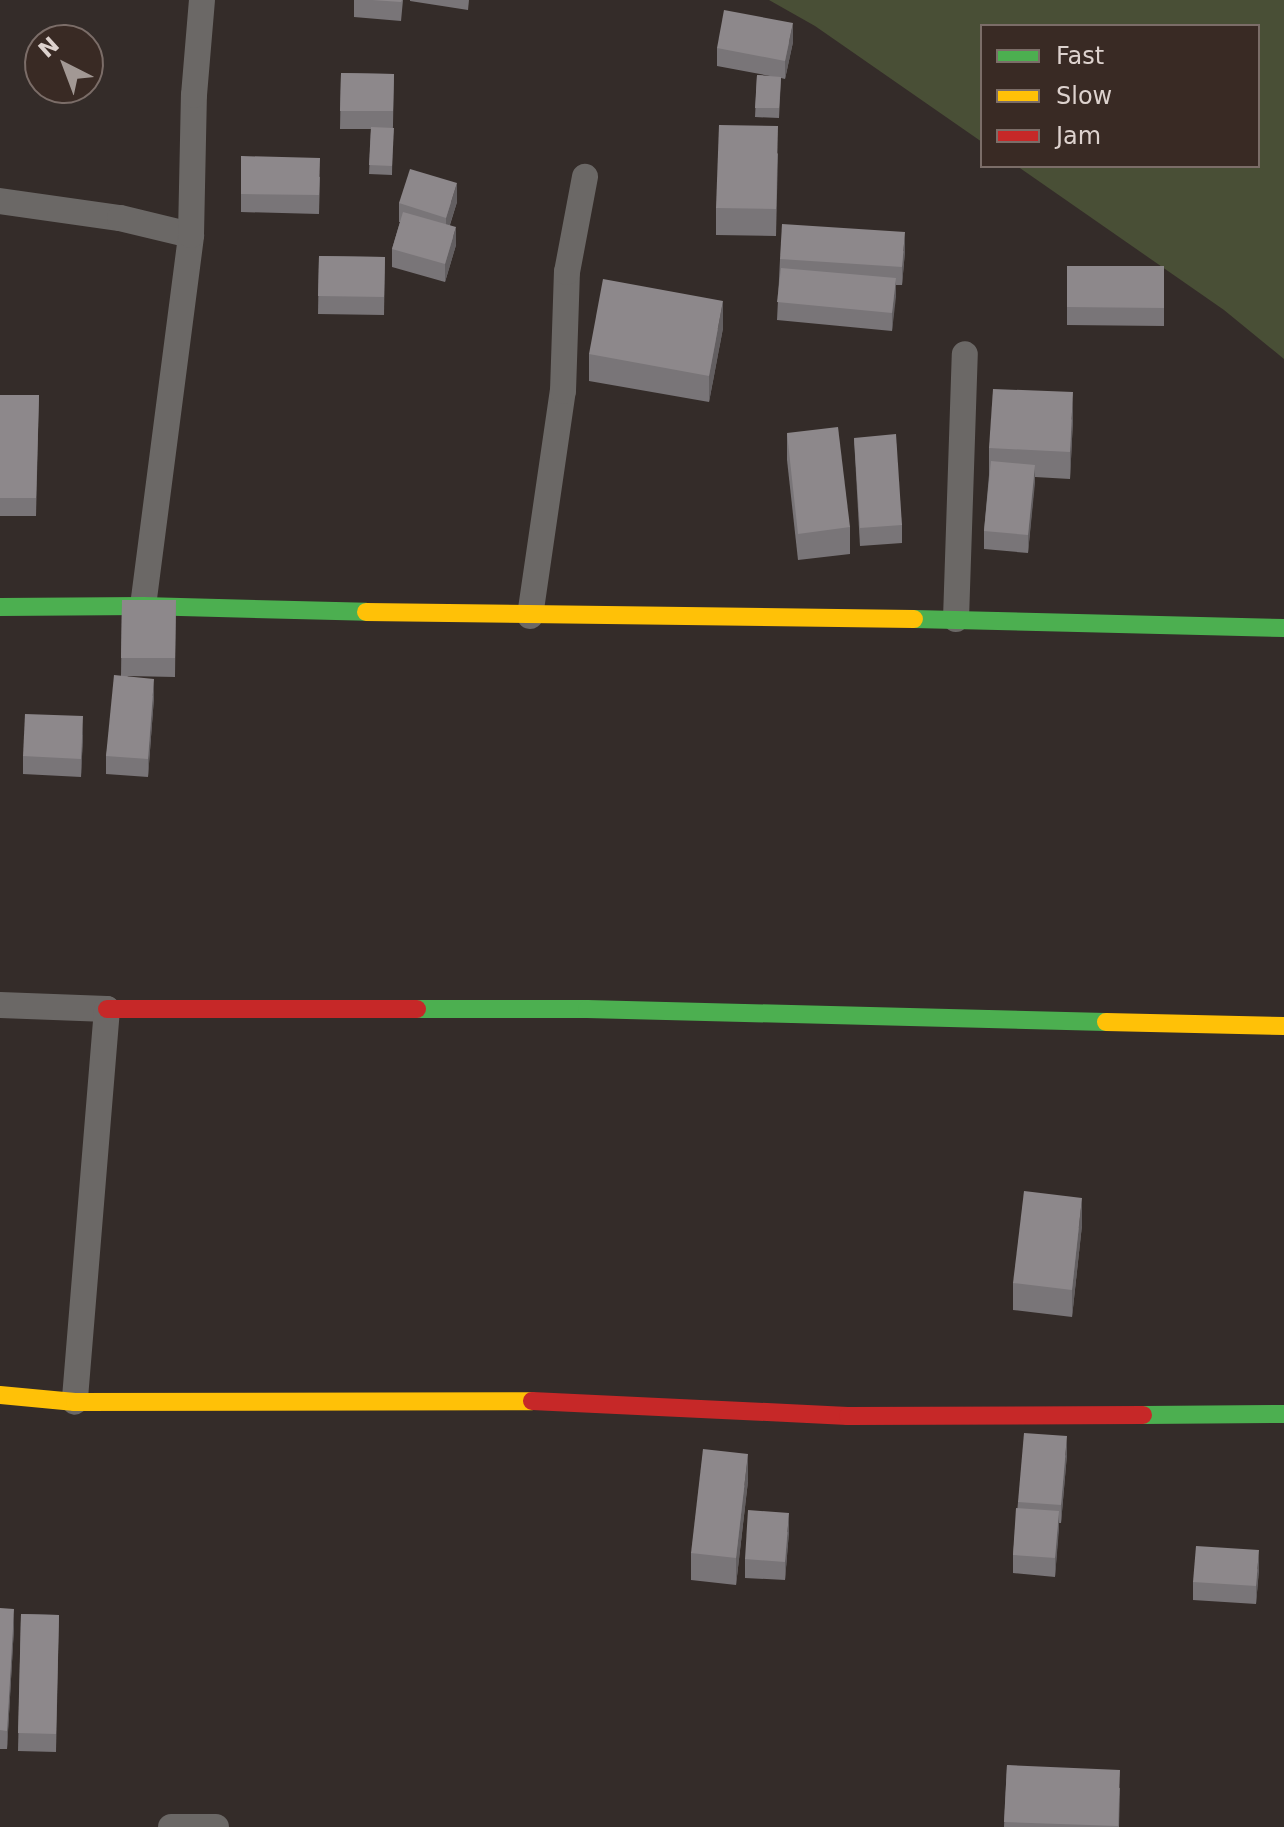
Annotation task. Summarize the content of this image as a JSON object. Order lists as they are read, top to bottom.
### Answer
{
  "legend": ["Fast", "Slow", "Jam"],
  "north": "top left"
}
